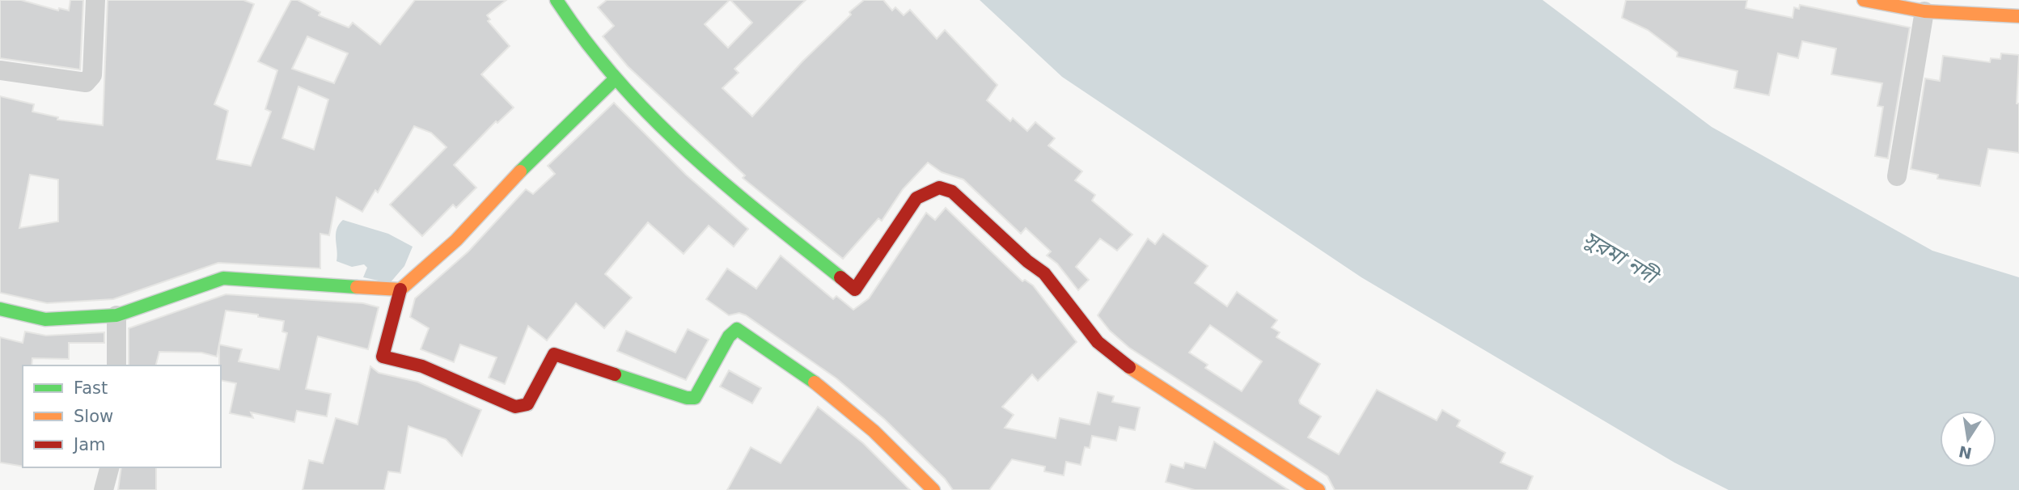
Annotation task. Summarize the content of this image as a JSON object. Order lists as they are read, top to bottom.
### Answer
{
  "water": ["সুরমা নদী"],
  "legend": ["Fast", "Slow", "Jam"],
  "north": "bottom"
}
